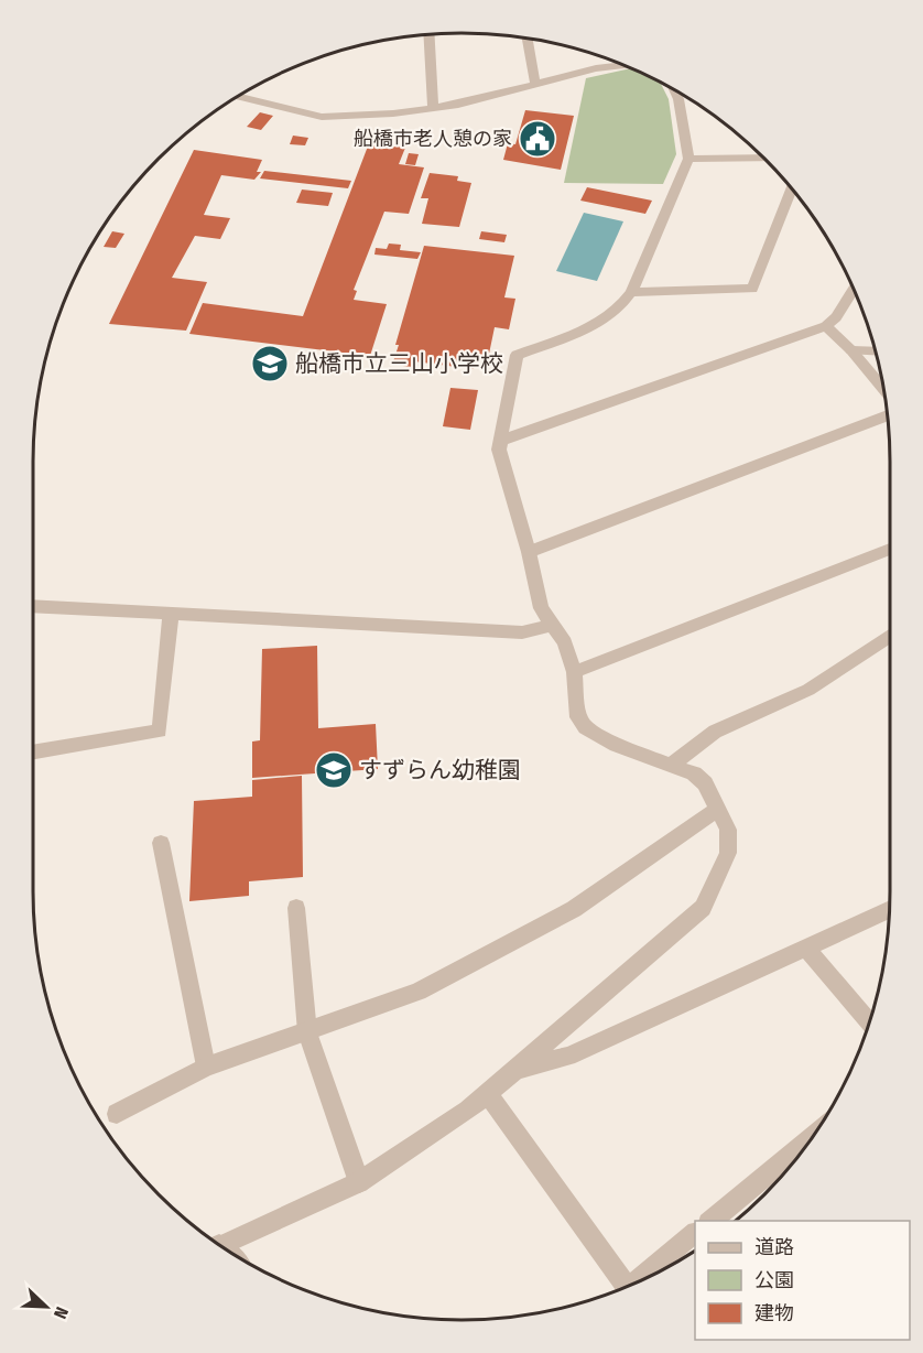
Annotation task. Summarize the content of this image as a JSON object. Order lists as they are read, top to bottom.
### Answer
{
  "places": {
    "public building": ["船橋市老人憩の家"],
    "school or university": ["船橋市立三山小学校", "すずらん幼稚園"]
  },
  "legend": ["道路", "公園", "建物"],
  "north": "bottom right"
}
